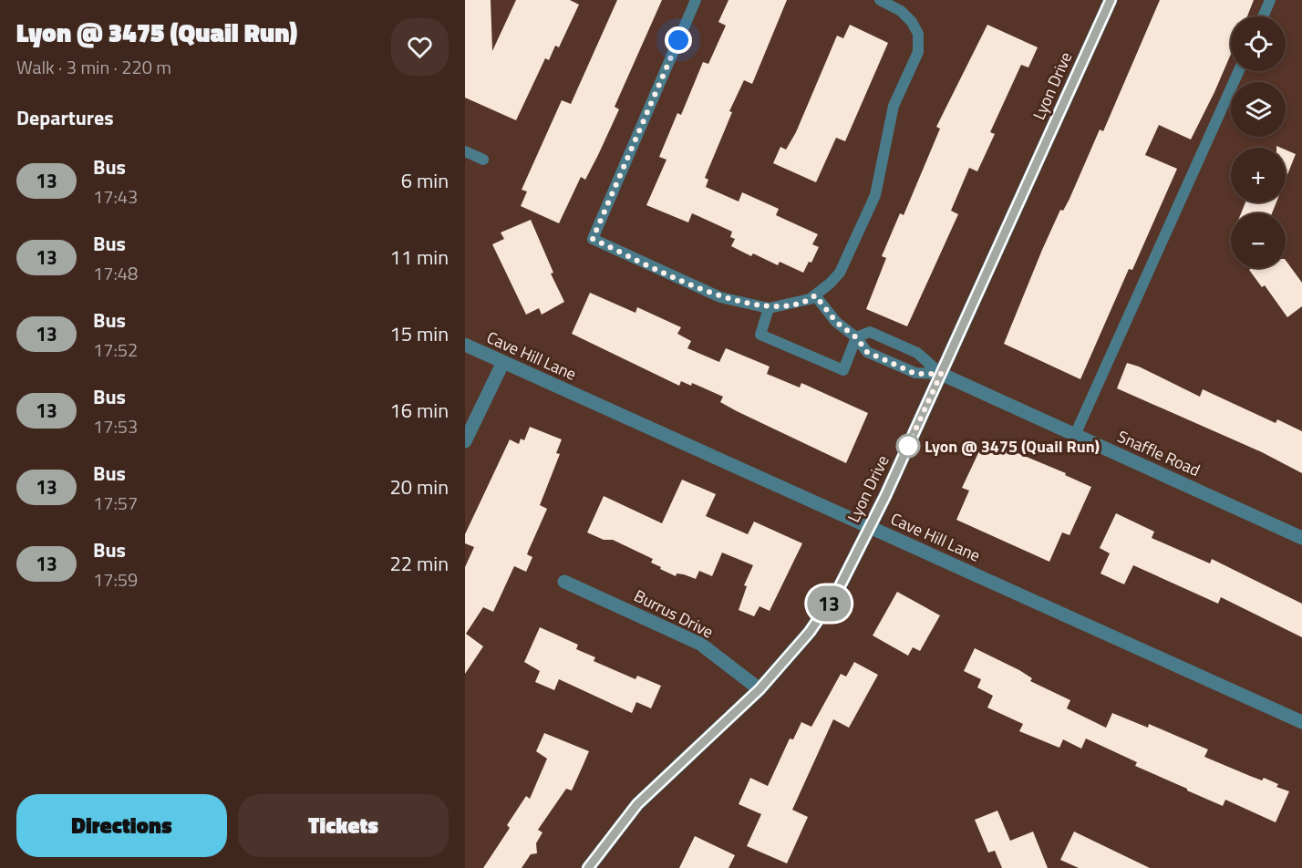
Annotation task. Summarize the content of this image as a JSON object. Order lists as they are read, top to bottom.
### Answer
{
  "streets": {
    "street": [
      "Lyon Drive",
      "Cave Hill Lane",
      "Snaffle Road",
      "Burrus Drive"
    ]
  },
  "crossings": [
    ["Lyon Drive", "Cave Hill Lane"],
    ["Lyon Drive", "Snaffle Road"],
    ["Lyon Drive", "Burrus Drive"]
  ],
  "places": ["Lyon @ 3475 (Quail Run)"],
  "lines": ["bus line 13"],
  "page": {
    "heading": [
      ["Lyon @ 3475 (Quail Run)", "Walk · 3 min · 220 m"],
      "Departures"
    ],
    "on_map": "13",
    "map_buttons": ["+", "−"],
    "list": [
      {
        "mark": "13",
        "name": "Bus",
        "note": "17:43",
        "value": "6 min"
      },
      {
        "mark": "13",
        "name": "Bus",
        "note": "17:48",
        "value": "11 min"
      },
      {
        "mark": "13",
        "name": "Bus",
        "note": "17:52",
        "value": "15 min"
      },
      {
        "mark": "13",
        "name": "Bus",
        "note": "17:53",
        "value": "16 min"
      },
      {
        "mark": "13",
        "name": "Bus",
        "note": "17:57",
        "value": "20 min"
      },
      {
        "mark": "13",
        "name": "Bus",
        "note": "17:59",
        "value": "22 min"
      }
    ],
    "buttons": ["Directions", "Tickets"]
  }
}
